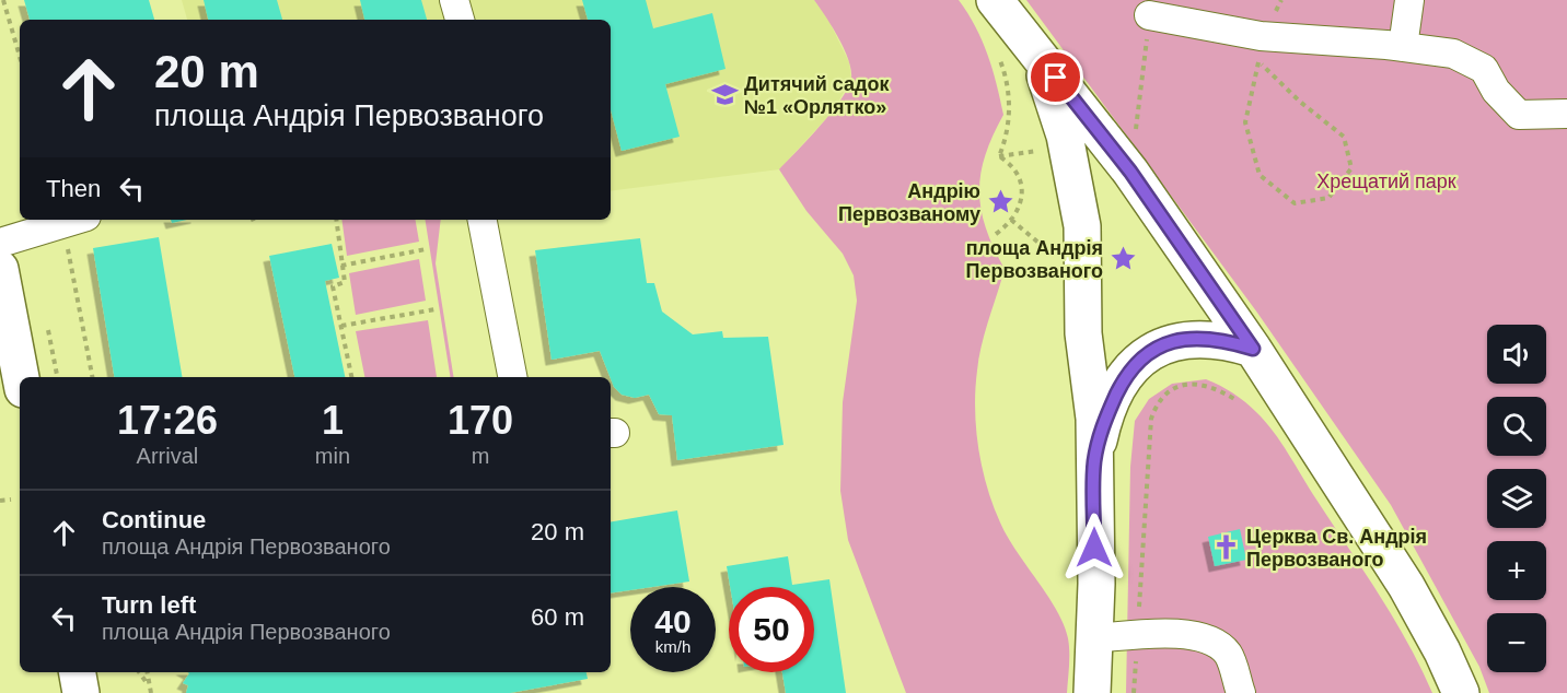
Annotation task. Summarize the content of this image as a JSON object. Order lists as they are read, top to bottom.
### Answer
{
  "parks": ["Хрещатий парк"],
  "places": {
    "school or university": ["Дитячий садок №1 «Орлятко»"],
    "place": ["Андрію Первозваному", "площа Андрія Первозваного"],
    "church": ["Церква Св. Андрія Первозваного"]
  },
  "page": {
    "turn": ["20 m", "площа Андрія Первозваного"],
    "then": "Then",
    "map_buttons": ["+", "−"],
    "eta": [
      "17:26",
      "Arrival",
      "1",
      "min",
      "170",
      "m"
    ],
    "list": [
      {
        "name": "Continue",
        "note": "площа Андрія Первозваного",
        "value": "20 m"
      },
      {
        "name": "Turn left",
        "note": "площа Андрія Первозваного",
        "value": "60 m"
      }
    ],
    "speed": "40 km/h",
    "limit": "50"
  }
}
